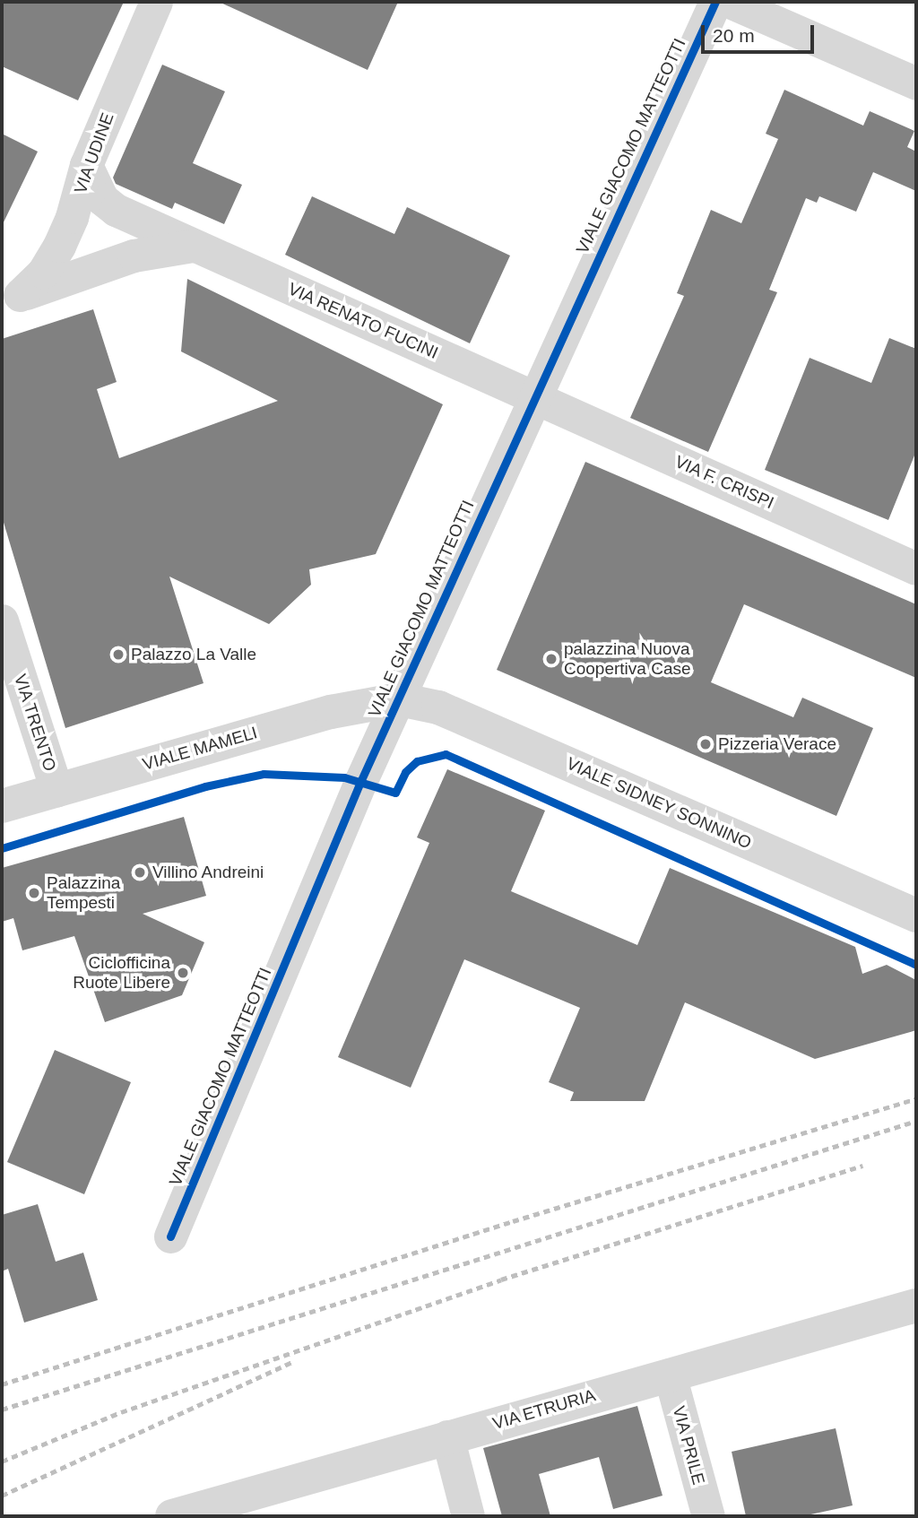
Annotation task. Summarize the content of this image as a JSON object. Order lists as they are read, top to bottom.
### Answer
{
  "streets": {
    "street": [
      "VIALE GIACOMO MATTEOTTI",
      "VIA UDINE",
      "VIA RENATO FUCINI",
      "VIA F. CRISPI",
      "VIA TRENTO",
      "VIALE MAMELI",
      "VIALE SIDNEY SONNINO",
      "VIA ETRURIA",
      "VIA PRILE"
    ]
  },
  "crossings": [
    ["VIALE GIACOMO MATTEOTTI", "VIA RENATO FUCINI"],
    ["VIALE GIACOMO MATTEOTTI", "VIA F. CRISPI"],
    ["VIALE GIACOMO MATTEOTTI", "VIALE MAMELI"],
    ["VIALE GIACOMO MATTEOTTI", "VIALE SIDNEY SONNINO"],
    ["VIA UDINE", "VIA RENATO FUCINI"],
    ["VIA RENATO FUCINI", "VIA F. CRISPI"],
    ["VIA TRENTO", "VIALE MAMELI"],
    ["VIALE MAMELI", "VIALE SIDNEY SONNINO"],
    ["VIA ETRURIA", "VIA PRILE"]
  ],
  "places": [
    "Palazzo La Valle",
    "palazzina Nuova Coopertiva Case",
    "Pizzeria Verace",
    "Villino Andreini",
    "Palazzina Tempesti",
    "Ciclofficina Ruote Libere"
  ],
  "scale_bar": "20 m"
}
